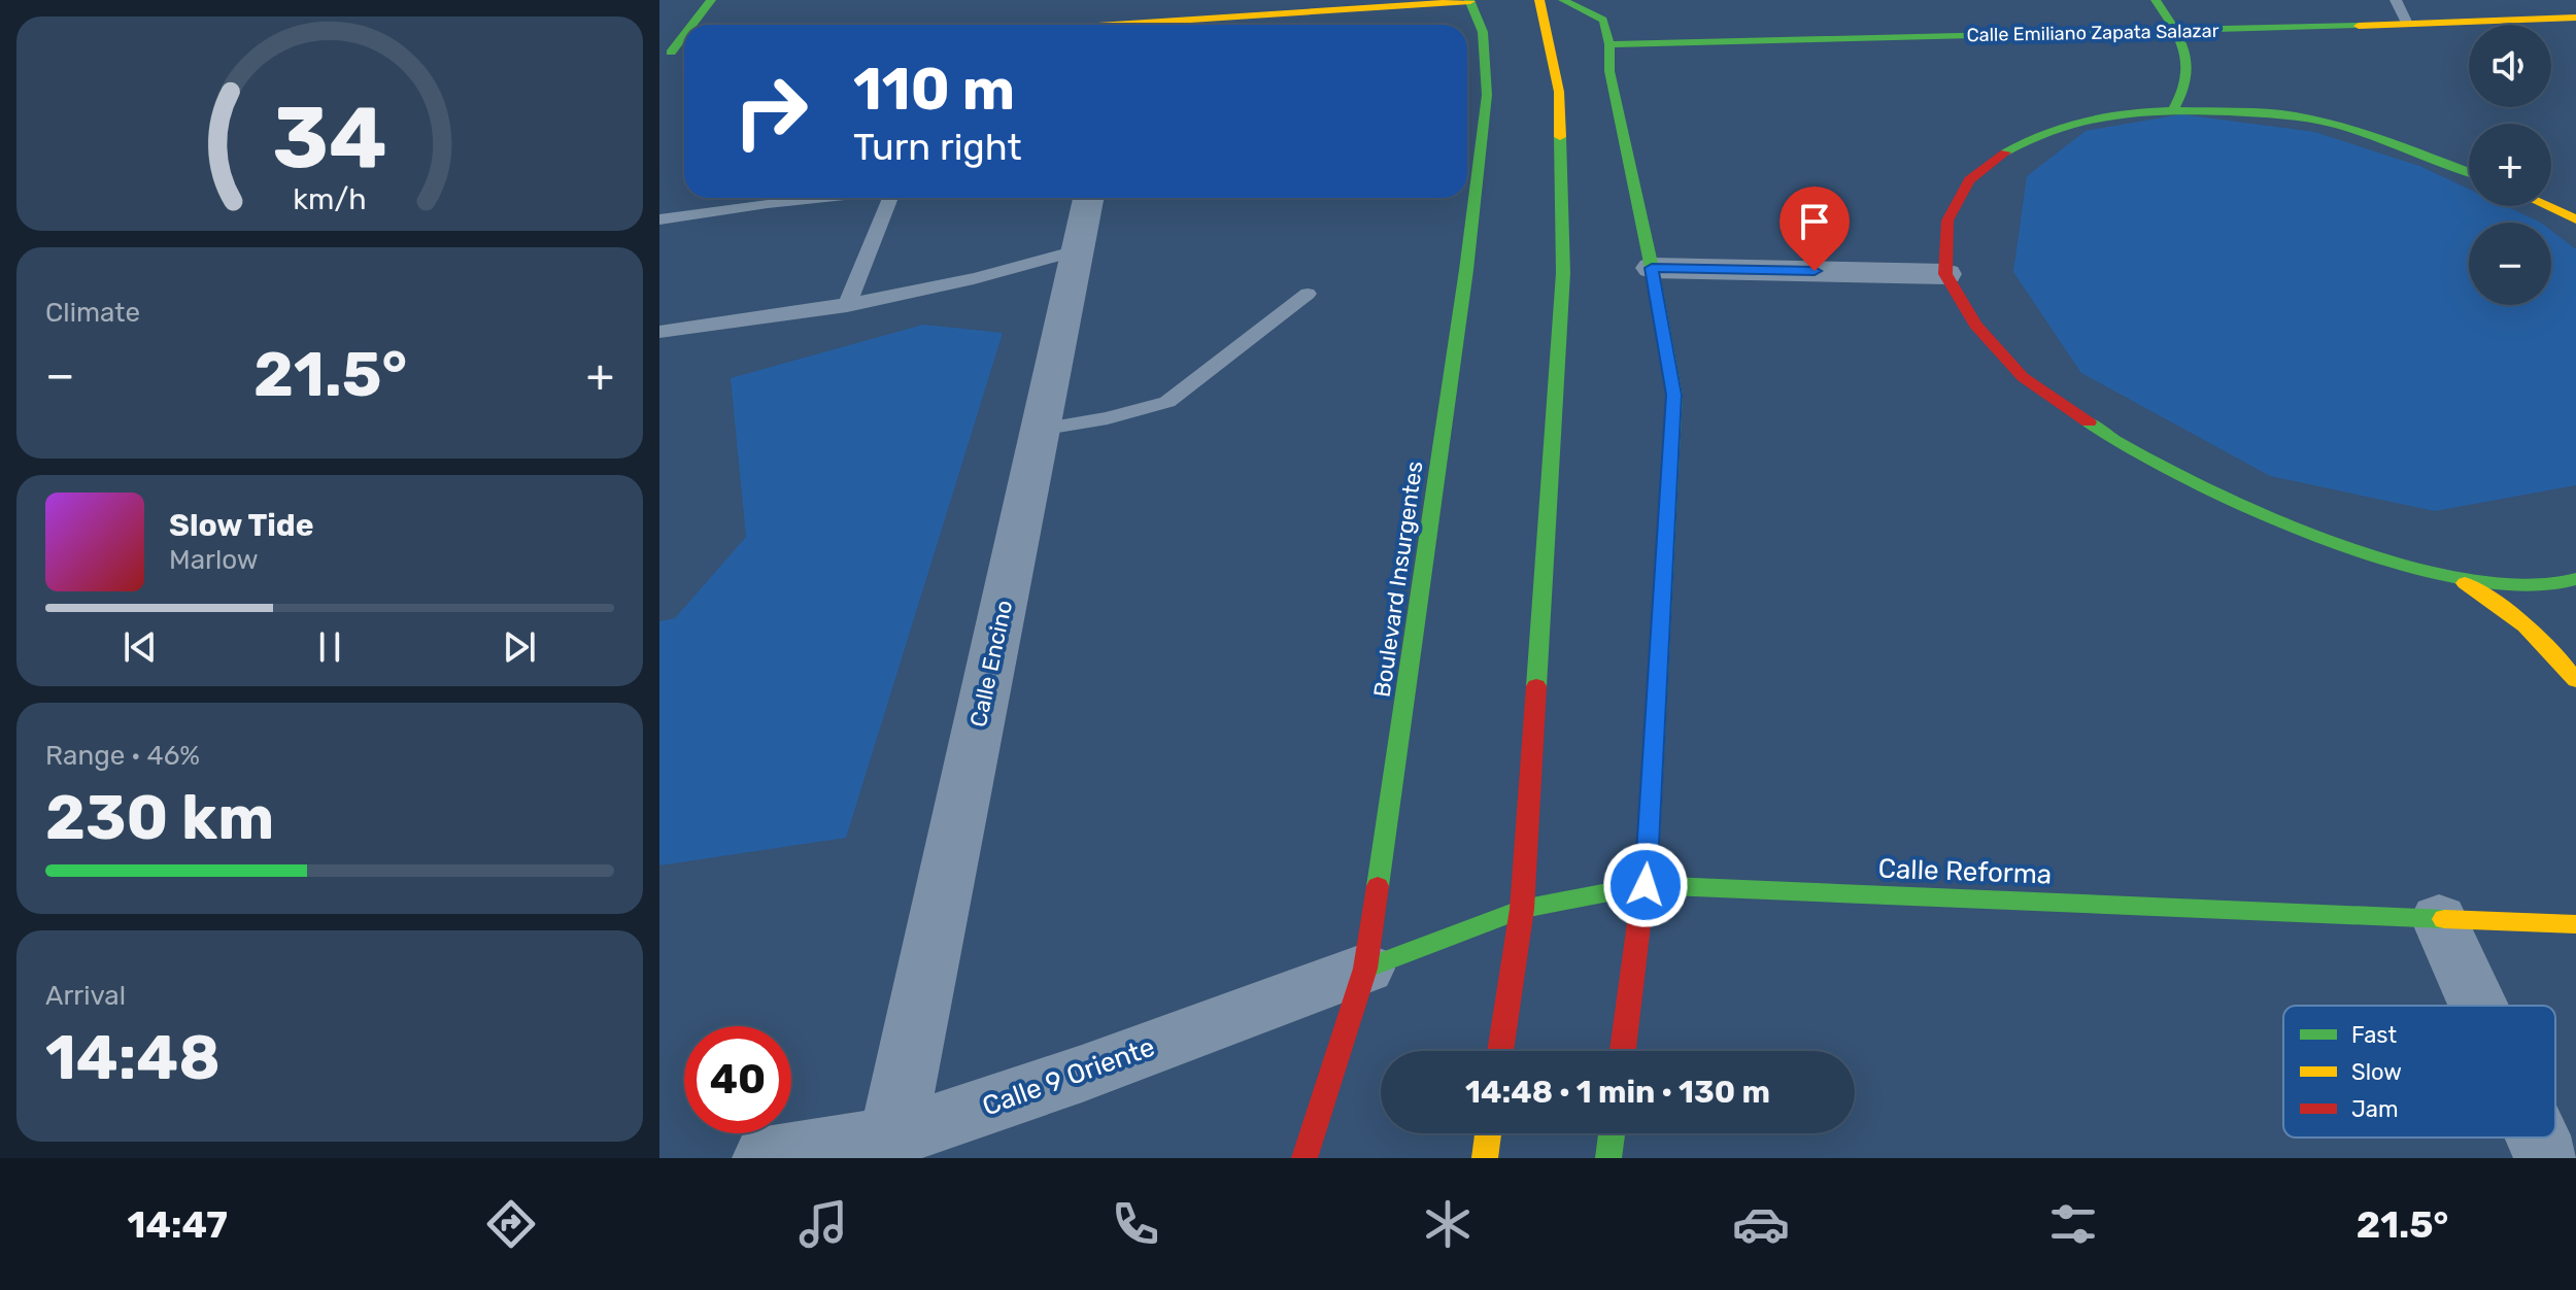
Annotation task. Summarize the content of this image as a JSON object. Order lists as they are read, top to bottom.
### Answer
{
  "streets": {
    "street": [
      "Calle Emiliano Zapata Salazar",
      "Boulevard Insurgentes",
      "Calle Encino",
      "Calle Reforma",
      "Calle 9 Oriente"
    ]
  },
  "crossings": [
    ["Boulevard Insurgentes", "Calle Reforma"],
    ["Boulevard Insurgentes", "Calle 9 Oriente"],
    ["Calle Encino", "Calle 9 Oriente"],
    ["Calle Reforma", "Calle 9 Oriente"]
  ],
  "legend": ["Fast", "Slow", "Jam"],
  "page": {
    "map_buttons": ["+", "−"],
    "turn": ["110 m", "Turn right"],
    "tile": [
      "Climate",
      ["Range · 46%", "230 km"],
      ["Arrival", "14:48"]
    ],
    "heat": ["−", "21.5°", "+"],
    "song": ["Slow Tide", "Marlow"],
    "limit": "40",
    "trip": "14:48 · 1 min · 130 m",
    "tabs": ["14:47", "21.5°"],
    "gauge": ["34", "km/h"]
  }
}
